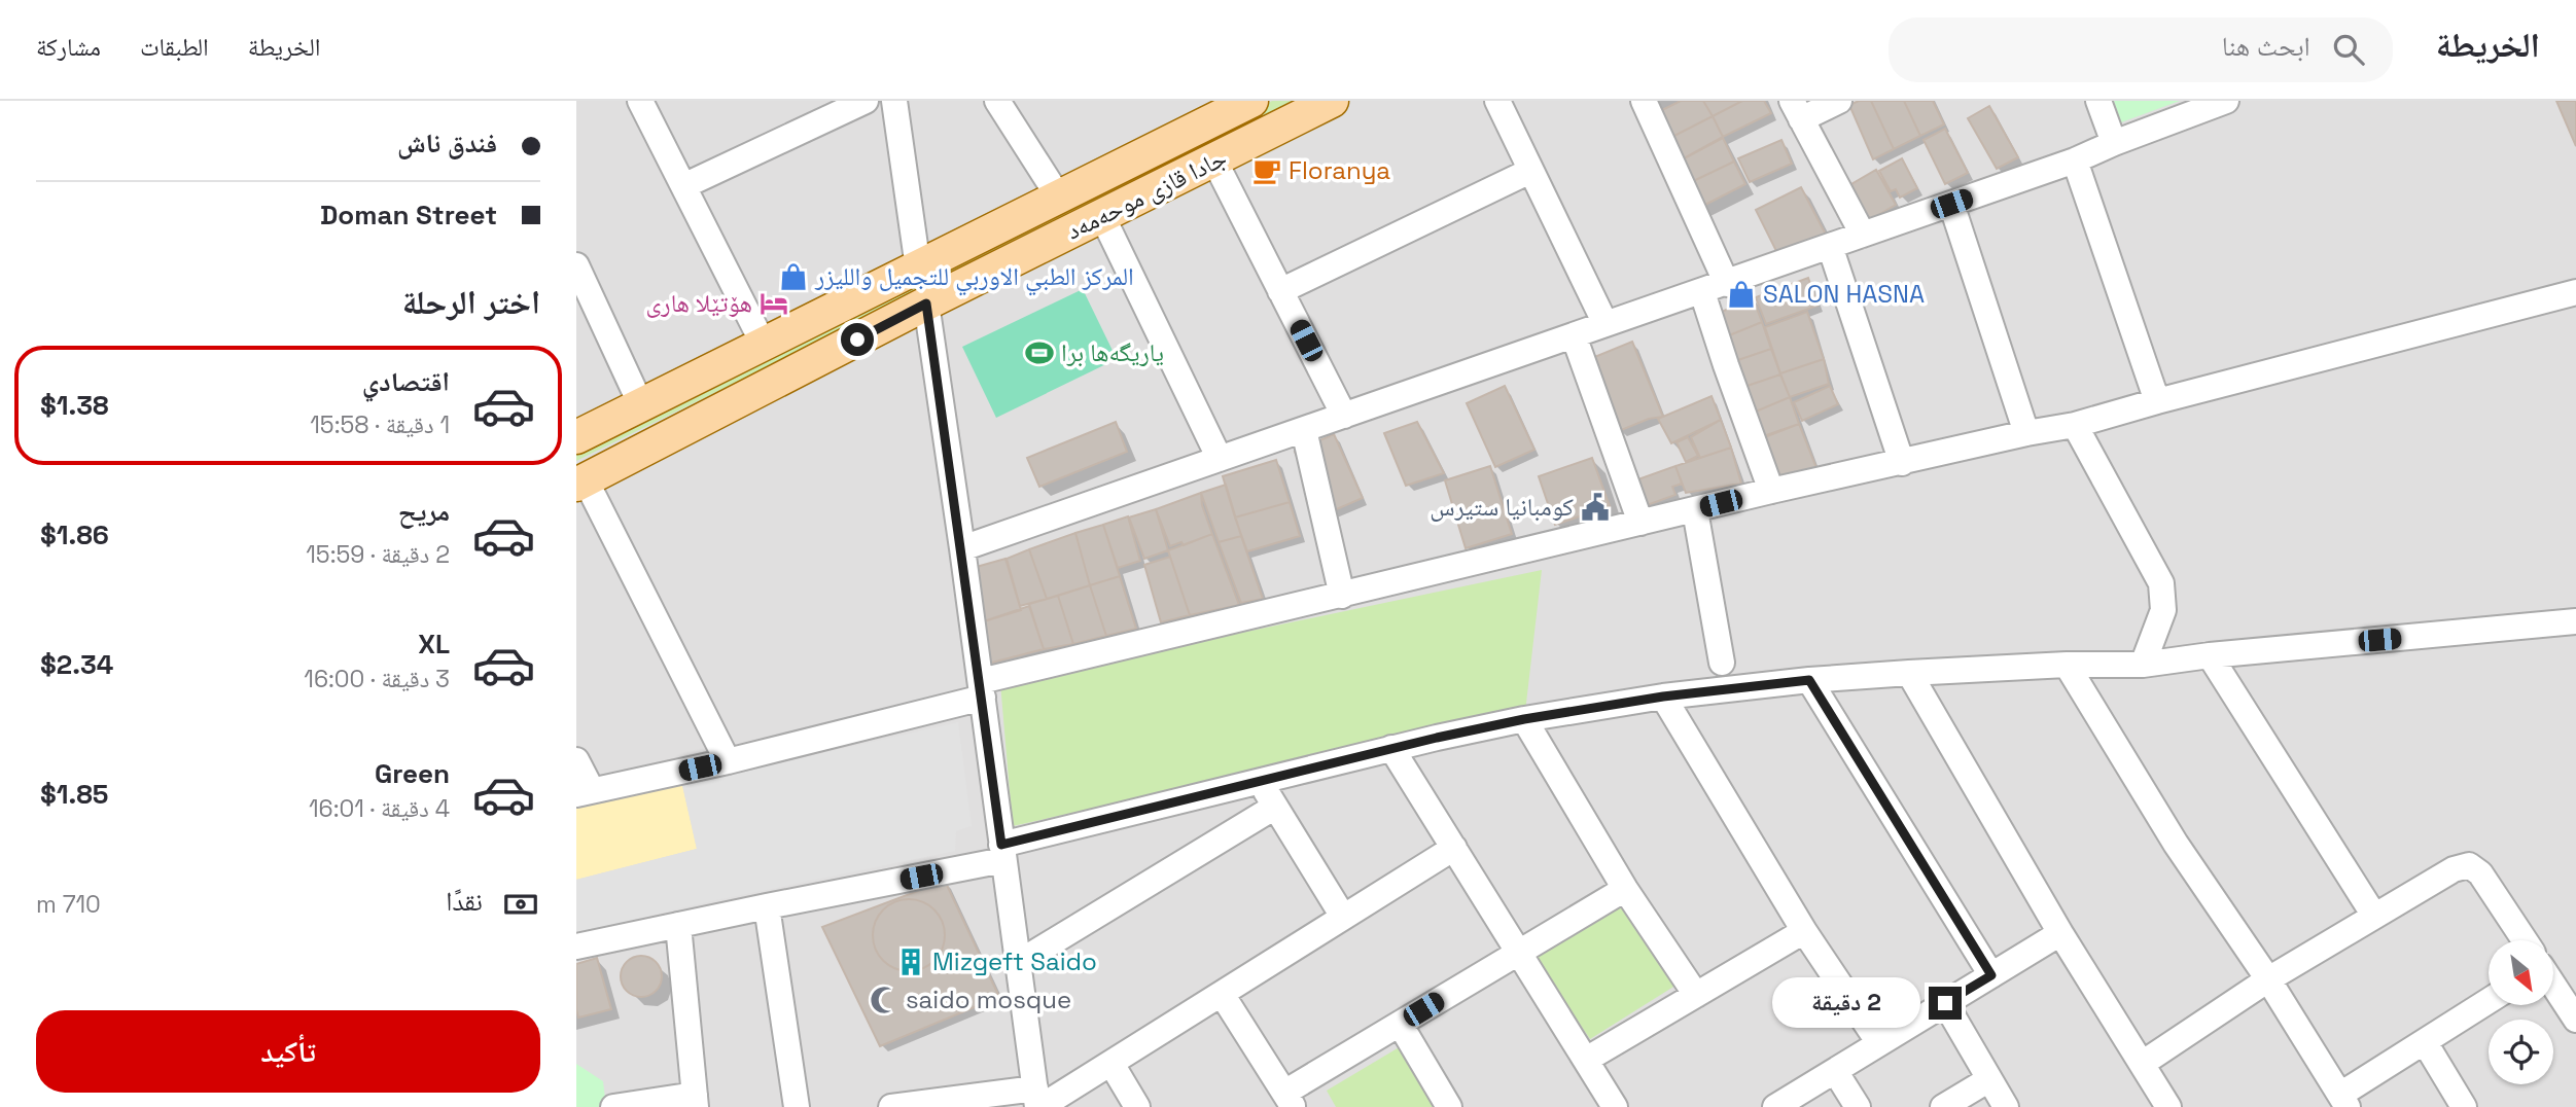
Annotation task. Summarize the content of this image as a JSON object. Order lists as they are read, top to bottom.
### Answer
{
  "streets": {
    "main road": ["جادا قازی موحەمەد"]
  },
  "places": {
    "cafe": ["Floranya"],
    "shop": ["المركز الطبي الاوربي للتجميل والليزر", "SALON HASNA"],
    "hotel": ["هۆتێلا هاری"],
    "sports": ["یاریگەها برا"],
    "public building": ["كومبانيا ستيرس"],
    "building": ["Mizgeft Saido"],
    "mosque": ["saido mosque"]
  },
  "north": "bottom right",
  "page": {
    "header": "الخريطة",
    "search": "ابحث هنا",
    "nav": ["الخريطة", "الطبقات", "مشاركة"],
    "banner": ["فندق ناش", "Doman Street"],
    "heading": "اختر الرحلة",
    "list": [
      {
        "name": "اقتصادي",
        "note": "1 دقيقة · 15:58",
        "value": "$1.38"
      },
      {
        "name": "مريح",
        "note": "2 دقيقة · 15:59",
        "value": "$1.86"
      },
      {
        "name": "XL",
        "note": "3 دقيقة · 16:00",
        "value": "$2.34"
      },
      {
        "name": "Green",
        "note": "4 دقيقة · 16:01",
        "value": "$1.85"
      }
    ],
    "pay": ["نقدًا", "710 m"],
    "bubble": "2 دقيقة",
    "buttons": "تأكيد"
  }
}
